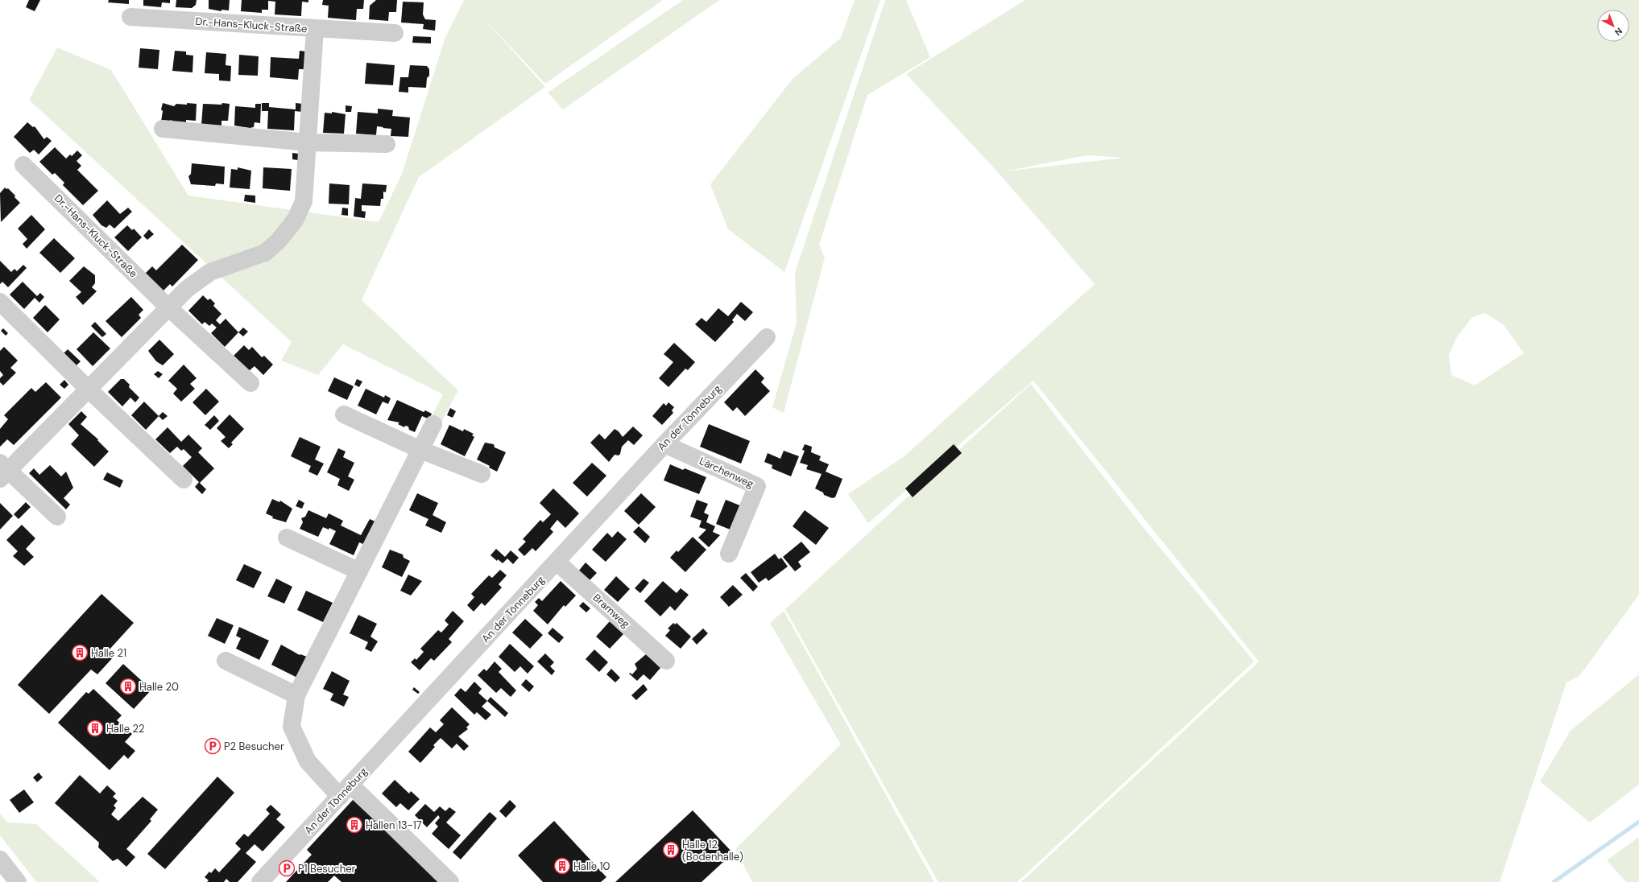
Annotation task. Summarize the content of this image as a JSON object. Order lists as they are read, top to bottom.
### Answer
{
  "streets": {
    "street": [
      "Dr.-Hans-Kluck-Straße",
      "An der Tönneburg",
      "Lärchenweg",
      "Bramweg"
    ]
  },
  "crossings": [
    ["An der Tönneburg", "Lärchenweg"],
    ["An der Tönneburg", "Bramweg"]
  ],
  "places": {
    "building": [
      "Halle 21",
      "Halle 20",
      "Halle 22",
      "Hallen 13-17",
      "Halle 12 (Bodenhalle)",
      "Halle 10"
    ],
    "parking": ["P2 Besucher", "P1 Besucher"]
  },
  "north": "bottom right"
}
